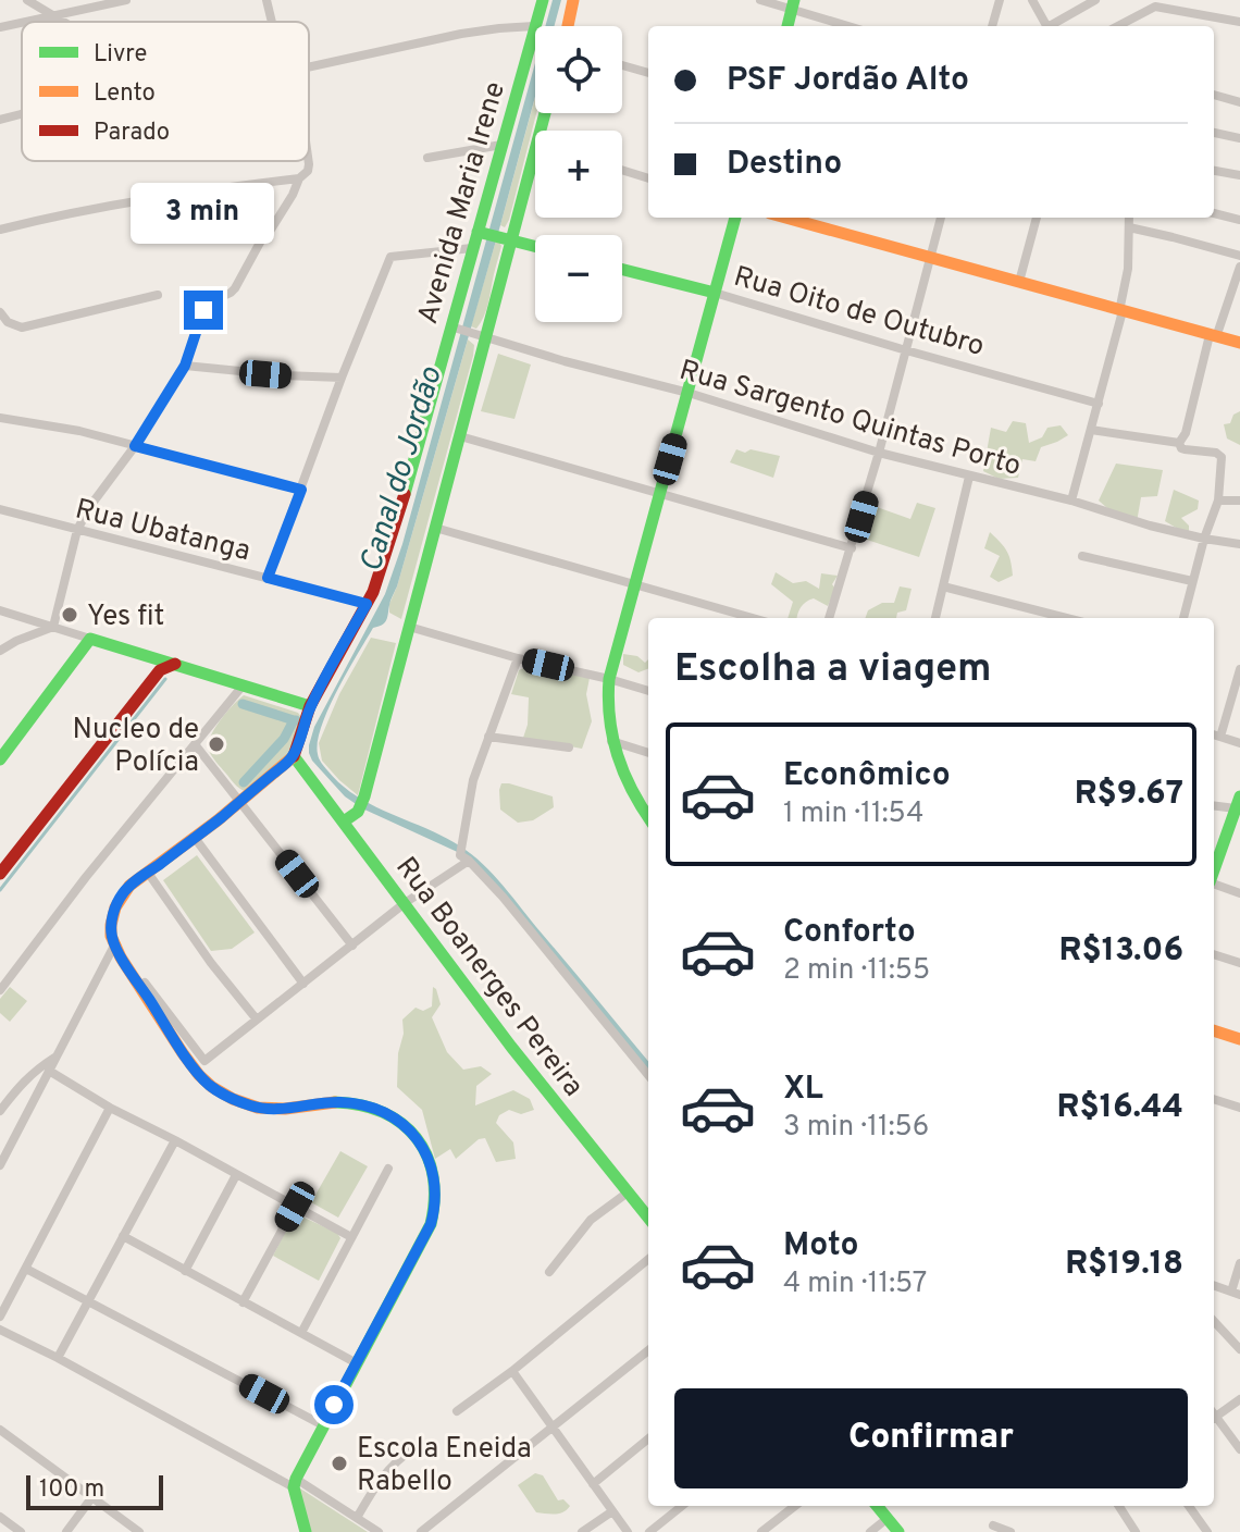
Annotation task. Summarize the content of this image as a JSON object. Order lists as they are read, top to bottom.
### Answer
{
  "streets": {
    "street": [
      "Avenida Maria Irene",
      "Rua Oito de Outubro",
      "Rua Sargento Quintas Porto",
      "Rua Ubatanga",
      "Rua Boanerges Pereira"
    ]
  },
  "crossings": [
    ["Avenida Maria Irene", "Rua Sargento Quintas Porto"],
    ["Avenida Maria Irene", "Rua Ubatanga"],
    ["Avenida Maria Irene", "Rua Boanerges Pereira"]
  ],
  "water": ["Canal do Jordão"],
  "places": ["Yes fit", "Nucleo de Polícia", "Escola Eneida Rabello"],
  "legend": ["Livre", "Lento", "Parado"],
  "scale_bar": "100 m",
  "page": {
    "map_buttons": ["+", "−"],
    "banner": ["PSF Jordão Alto", "Destino"],
    "bubble": "3 min",
    "heading": "Escolha a viagem",
    "list": [
      {
        "name": "Econômico",
        "note": "1 min · 11:54",
        "value": "R$9.67"
      },
      {
        "name": "Conforto",
        "note": "2 min · 11:55",
        "value": "R$13.06"
      },
      {
        "name": "XL",
        "note": "3 min · 11:56",
        "value": "R$16.44"
      },
      {
        "name": "Moto",
        "note": "4 min · 11:57",
        "value": "R$19.18"
      }
    ],
    "buttons": "Confirmar",
    "scale": "100 m"
  }
}
